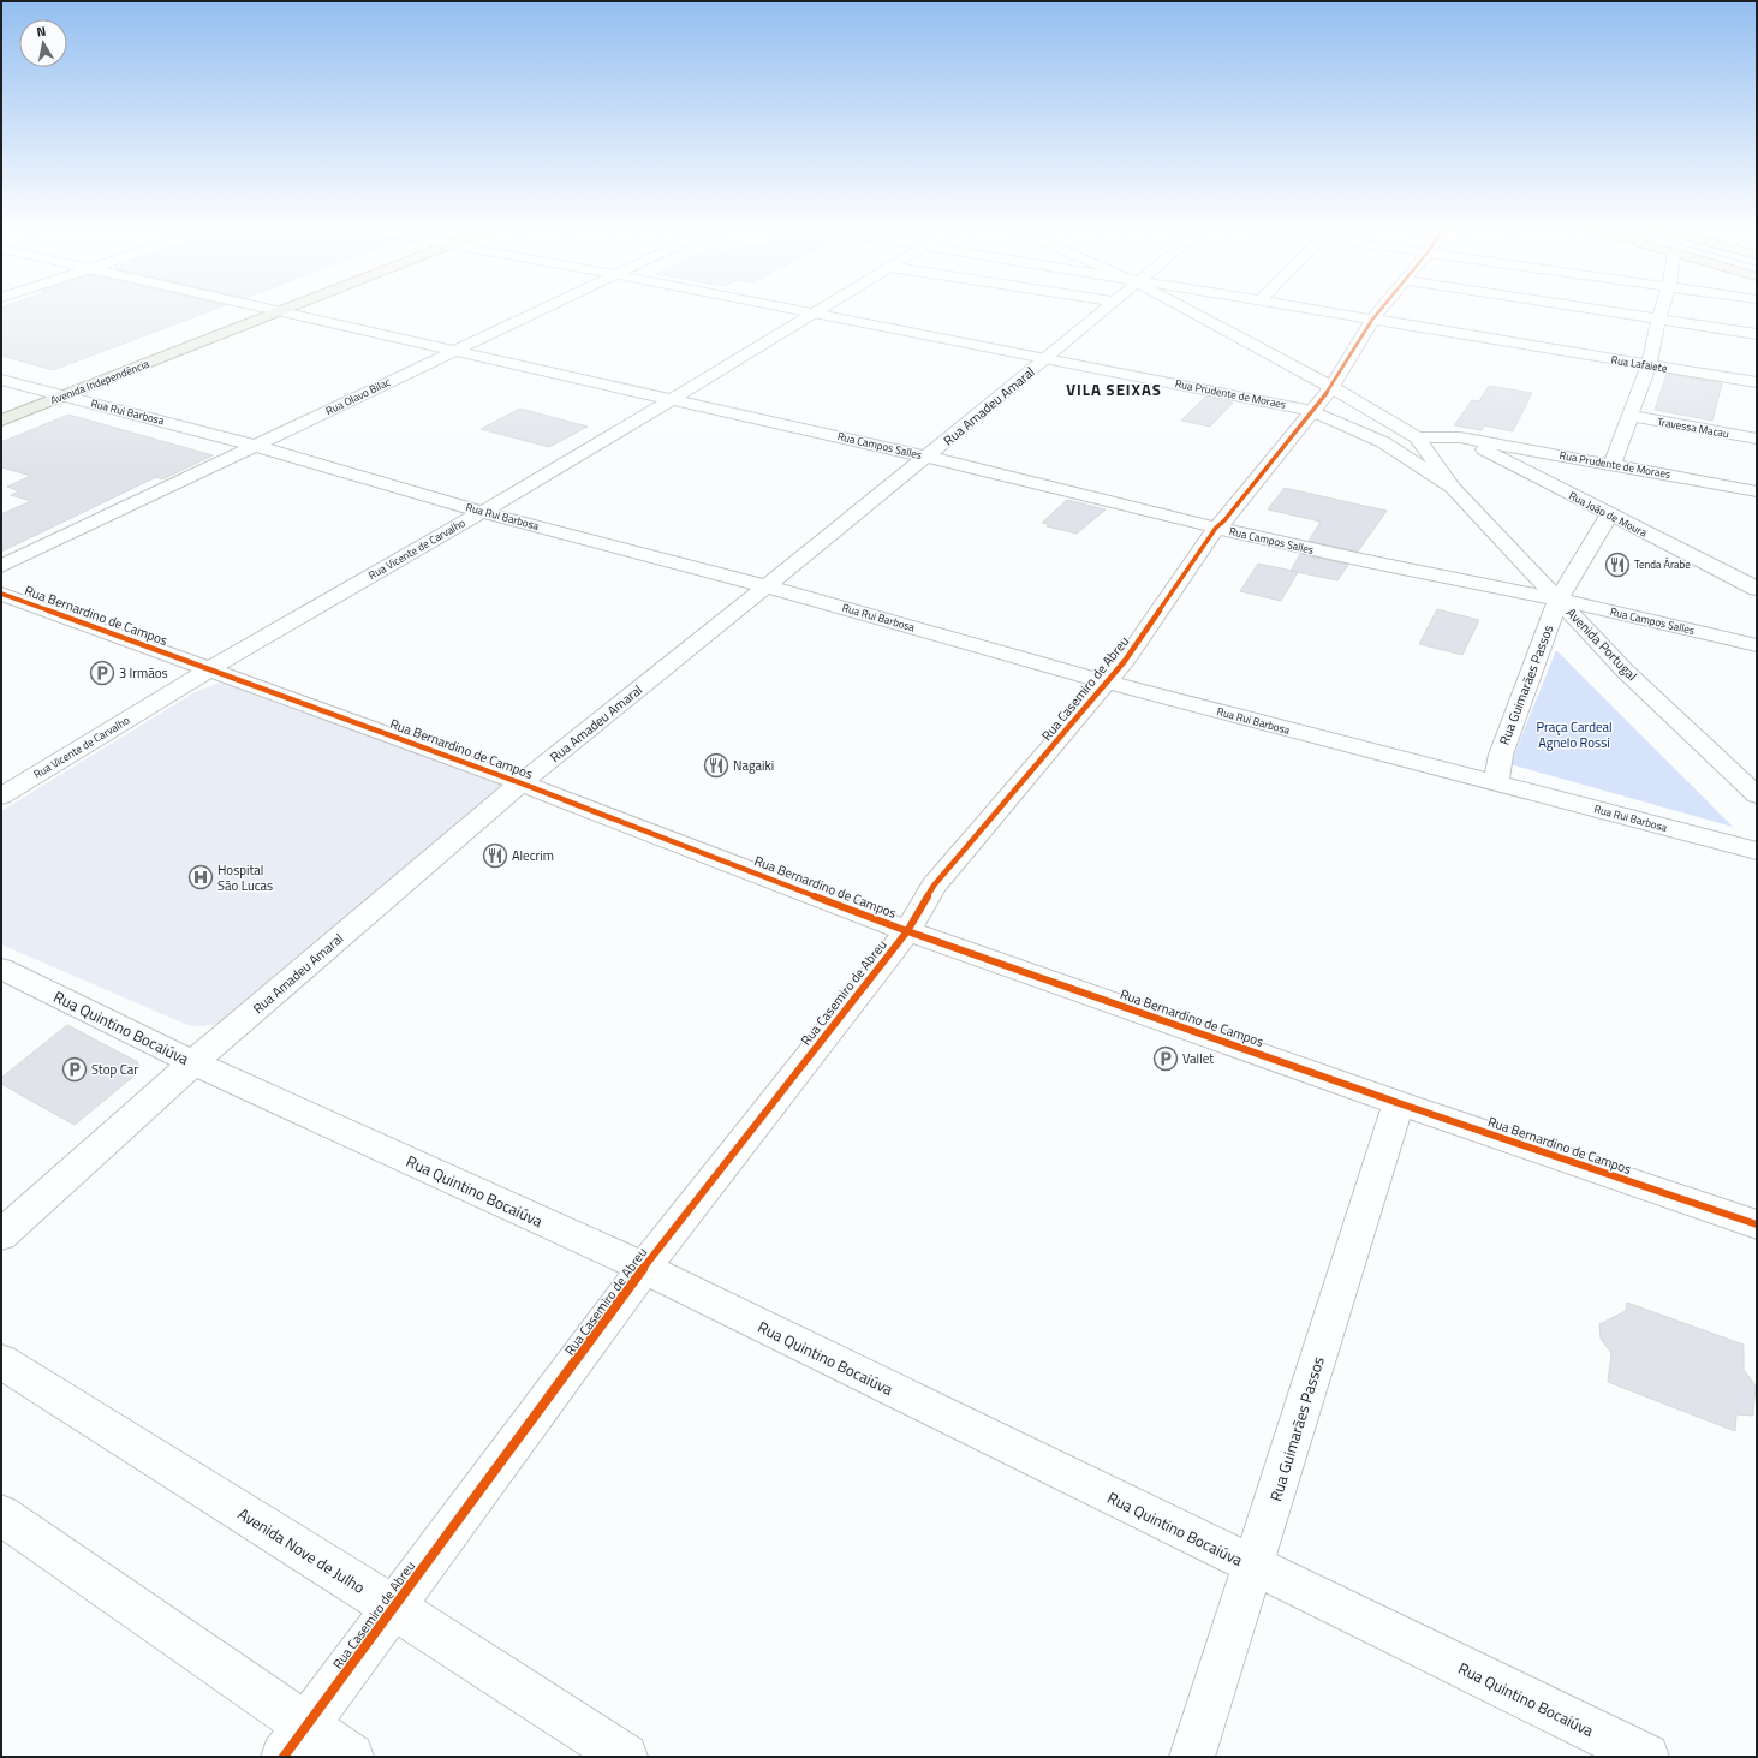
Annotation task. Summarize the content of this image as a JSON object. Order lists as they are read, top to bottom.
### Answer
{
  "streets": {
    "main road": ["Avenida Independência"],
    "street": [
      "Rua Lafaiete",
      "Rua Prudente de Moraes",
      "Rua Olavo Bilac",
      "Rua Amadeu Amaral",
      "Rua Rui Barbosa",
      "Travessa Macau",
      "Rua Campos Salles",
      "Rua João de Moura",
      "Rua Vicente de Carvalho",
      "Rua Bernardino de Campos",
      "Avenida Portugal",
      "Rua Guimarães Passos",
      "Rua Casemiro de Abreu",
      "Rua Quintino Bocaiúva",
      "Avenida Nove de Julho"
    ]
  },
  "crossings": [
    ["Rua Lafaiete", "Rua Casemiro de Abreu"],
    ["Avenida Independência", "Rua Rui Barbosa"],
    ["Rua Prudente de Moraes", "Rua Amadeu Amaral"],
    ["Rua Prudente de Moraes", "Rua João de Moura"],
    ["Rua Prudente de Moraes", "Rua Vicente de Carvalho"],
    ["Rua Prudente de Moraes", "Avenida Portugal"],
    ["Rua Prudente de Moraes", "Rua Casemiro de Abreu"],
    ["Rua Olavo Bilac", "Rua Rui Barbosa"],
    ["Rua Olavo Bilac", "Rua Campos Salles"],
    ["Rua Amadeu Amaral", "Rua Rui Barbosa"],
    ["Rua Amadeu Amaral", "Rua Campos Salles"],
    ["Rua Amadeu Amaral", "Rua Bernardino de Campos"],
    ["Rua Amadeu Amaral", "Rua Quintino Bocaiúva"],
    ["Rua Rui Barbosa", "Rua Vicente de Carvalho"],
    ["Rua Rui Barbosa", "Rua Guimarães Passos"],
    ["Rua Rui Barbosa", "Rua Casemiro de Abreu"],
    ["Rua Campos Salles", "Rua Vicente de Carvalho"],
    ["Rua Campos Salles", "Avenida Portugal"],
    ["Rua Campos Salles", "Rua Guimarães Passos"],
    ["Rua Campos Salles", "Rua Casemiro de Abreu"],
    ["Rua João de Moura", "Rua Guimarães Passos"],
    ["Rua Vicente de Carvalho", "Rua Bernardino de Campos"],
    ["Rua Bernardino de Campos", "Rua Guimarães Passos"],
    ["Rua Bernardino de Campos", "Rua Casemiro de Abreu"],
    ["Avenida Portugal", "Rua Guimarães Passos"],
    ["Avenida Portugal", "Rua Casemiro de Abreu"],
    ["Rua Guimarães Passos", "Rua Quintino Bocaiúva"],
    ["Rua Casemiro de Abreu", "Rua Quintino Bocaiúva"],
    ["Rua Casemiro de Abreu", "Avenida Nove de Julho"]
  ],
  "districts": ["VILA SEIXAS"],
  "parks": ["Praça Cardeal Agnelo Rossi"],
  "places": {
    "restaurant": ["Tenda Árabe", "Nagaiki", "Alecrim"],
    "parking": ["3 Irmãos", "Vallet", "Stop Car"],
    "hospital": ["Hospital São Lucas"]
  },
  "north": "top"
}
